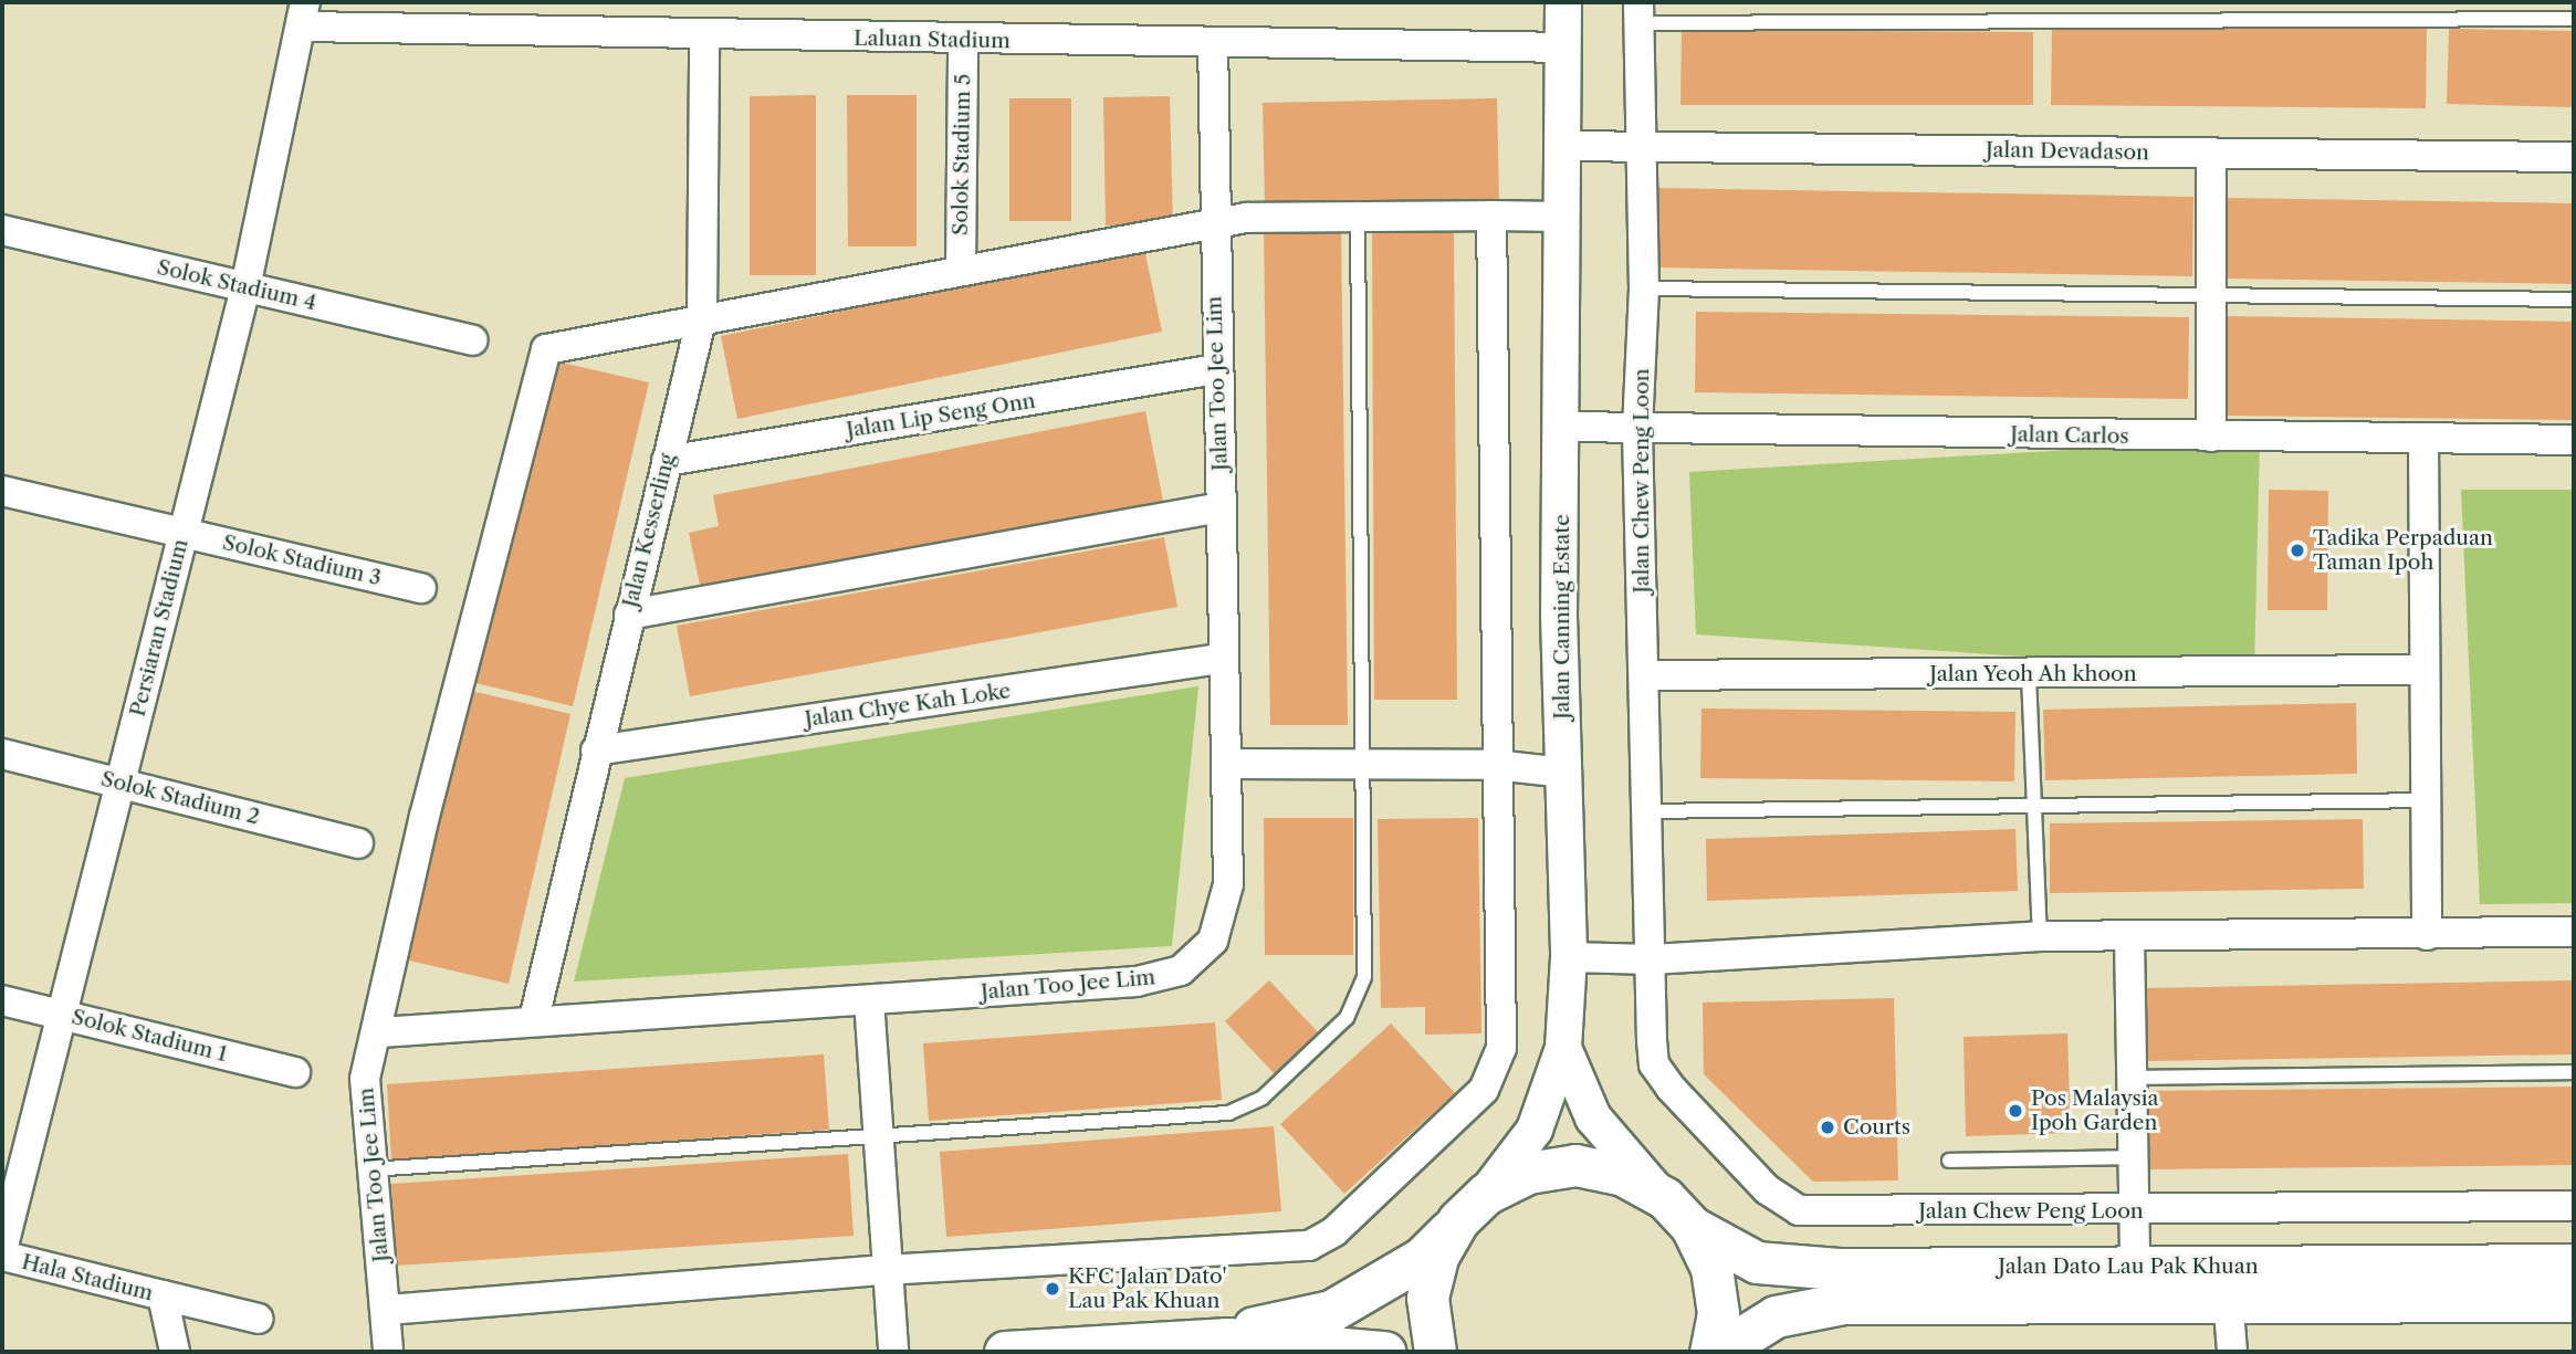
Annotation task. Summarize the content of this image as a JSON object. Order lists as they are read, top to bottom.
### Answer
{
  "streets": {
    "main road": ["Jalan Dato Lau Pak Khuan"],
    "street": [
      "Laluan Stadium",
      "Jalan Devadason",
      "Solok Stadium 5",
      "Solok Stadium 4",
      "Jalan Too Jee Lim",
      "Jalan Lip Seng Onn",
      "Jalan Carlos",
      "Jalan Chew Peng Loon",
      "Jalan Kesserling",
      "Solok Stadium 3",
      "Jalan Canning Estate",
      "Persiaran Stadium",
      "Jalan Yeoh Ah khoon",
      "Jalan Chye Kah Loke",
      "Solok Stadium 2",
      "Solok Stadium 1",
      "Hala Stadium"
    ]
  },
  "crossings": [
    ["Laluan Stadium", "Solok Stadium 5"],
    ["Laluan Stadium", "Jalan Too Jee Lim"],
    ["Laluan Stadium", "Jalan Kesserling"],
    ["Laluan Stadium", "Jalan Canning Estate"],
    ["Laluan Stadium", "Persiaran Stadium"],
    ["Jalan Devadason", "Jalan Chew Peng Loon"],
    ["Jalan Devadason", "Jalan Canning Estate"],
    ["Solok Stadium 4", "Persiaran Stadium"],
    ["Jalan Too Jee Lim", "Jalan Lip Seng Onn"],
    ["Jalan Too Jee Lim", "Jalan Kesserling"],
    ["Jalan Too Jee Lim", "Jalan Chye Kah Loke"],
    ["Jalan Lip Seng Onn", "Jalan Kesserling"],
    ["Jalan Carlos", "Jalan Chew Peng Loon"],
    ["Jalan Carlos", "Jalan Canning Estate"],
    ["Jalan Chew Peng Loon", "Jalan Yeoh Ah khoon"],
    ["Jalan Kesserling", "Jalan Chye Kah Loke"],
    ["Solok Stadium 3", "Persiaran Stadium"],
    ["Jalan Canning Estate", "Jalan Dato Lau Pak Khuan"],
    ["Persiaran Stadium", "Solok Stadium 2"],
    ["Persiaran Stadium", "Solok Stadium 1"],
    ["Persiaran Stadium", "Hala Stadium"]
  ],
  "places": [
    "Tadika Perpaduan Taman Ipoh",
    "Pos Malaysia Ipoh Garden",
    "Courts",
    "KFC Jalan Dato' Lau Pak Khuan"
  ]
}
